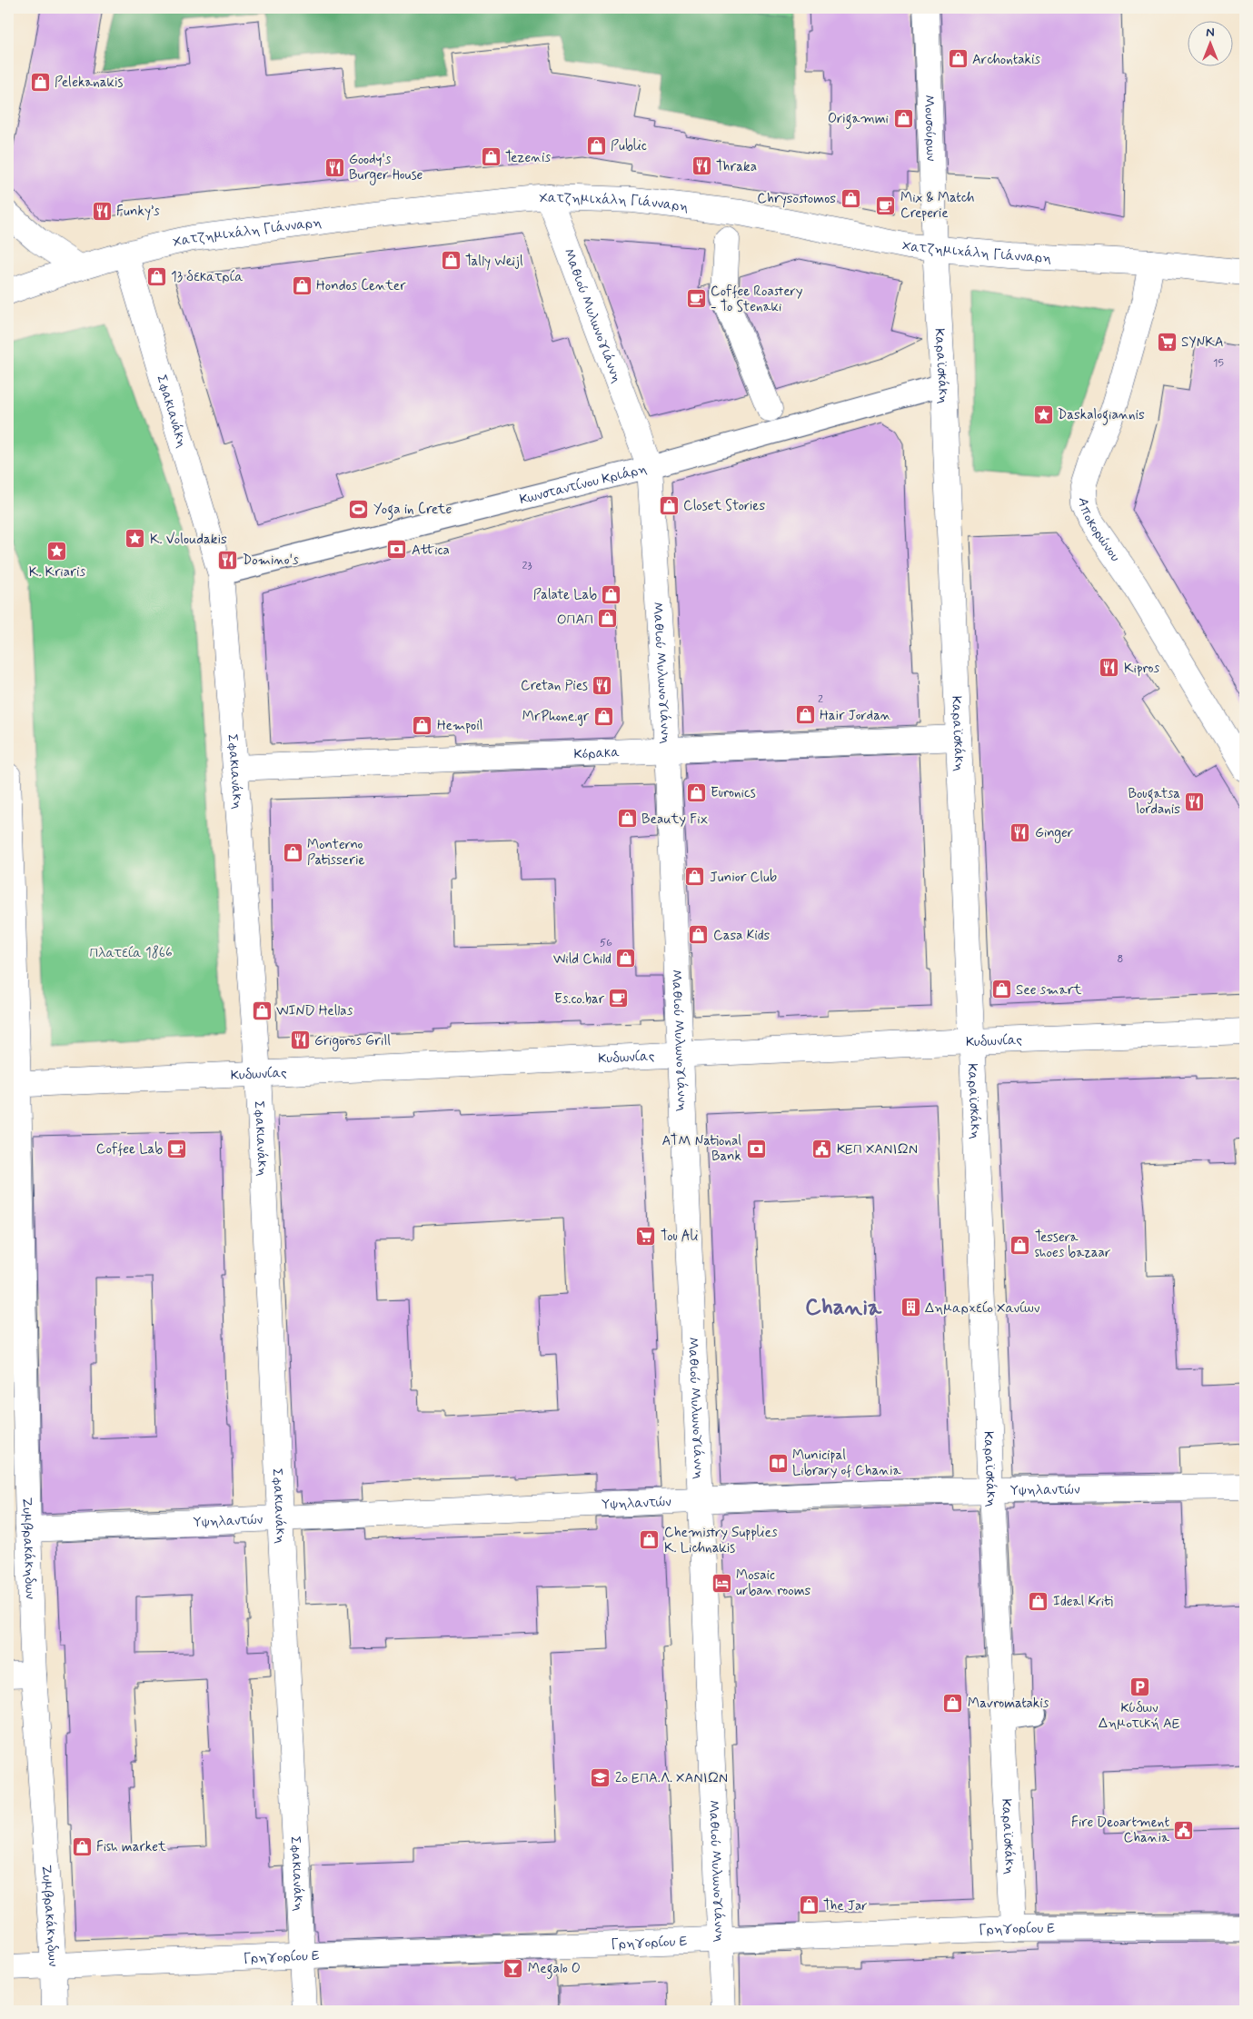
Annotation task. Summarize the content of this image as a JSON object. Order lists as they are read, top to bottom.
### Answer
{
  "streets": {
    "street": [
      "Μουσούρων",
      "Χατζημιχάλη Γιάνναρη",
      "Μαθιού Μυλωνογιάννη",
      "Καραϊσκάκη",
      "Σφακιανάκη",
      "Αποκορώνου",
      "Κόρακα",
      "Κυδωνίας",
      "Υψηλαντών",
      "Ζυμβρακάκηδων",
      "Γρηγορίου Ε"
    ],
    "lane": ["Κωνσταντίνου Κριάρη"]
  },
  "crossings": [
    ["Μουσούρων", "Χατζημιχάλη Γιάνναρη"],
    ["Μουσούρων", "Καραϊσκάκη"],
    ["Χατζημιχάλη Γιάνναρη", "Μαθιού Μυλωνογιάννη"],
    ["Χατζημιχάλη Γιάνναρη", "Καραϊσκάκη"],
    ["Χατζημιχάλη Γιάνναρη", "Σφακιανάκη"],
    ["Χατζημιχάλη Γιάνναρη", "Αποκορώνου"],
    ["Μαθιού Μυλωνογιάννη", "Κωνσταντίνου Κριάρη"],
    ["Μαθιού Μυλωνογιάννη", "Κόρακα"],
    ["Μαθιού Μυλωνογιάννη", "Κυδωνίας"],
    ["Μαθιού Μυλωνογιάννη", "Υψηλαντών"],
    ["Μαθιού Μυλωνογιάννη", "Γρηγορίου Ε"],
    ["Καραϊσκάκη", "Κωνσταντίνου Κριάρη"],
    ["Καραϊσκάκη", "Κόρακα"],
    ["Καραϊσκάκη", "Κυδωνίας"],
    ["Καραϊσκάκη", "Υψηλαντών"],
    ["Καραϊσκάκη", "Γρηγορίου Ε"],
    ["Σφακιανάκη", "Κωνσταντίνου Κριάρη"],
    ["Σφακιανάκη", "Κόρακα"],
    ["Σφακιανάκη", "Κυδωνίας"],
    ["Σφακιανάκη", "Υψηλαντών"],
    ["Σφακιανάκη", "Γρηγορίου Ε"],
    ["Κυδωνίας", "Ζυμβρακάκηδων"],
    ["Υψηλαντών", "Ζυμβρακάκηδων"],
    ["Ζυμβρακάκηδων", "Γρηγορίου Ε"]
  ],
  "districts": ["Chania"],
  "parks": ["Πλατεία 1866"],
  "places": {
    "shop": [
      "Archontakis",
      "Pelekanakis",
      "Origammi",
      "Public",
      "Tezenis",
      "Chrysostomos",
      "Tally Weijl",
      "13 δεκατρία",
      "Hondos Center",
      "Closet Stories",
      "Palate Lab",
      "ΟΠΑΠ",
      "Hair Jordan",
      "MrPhone.gr",
      "Hempoil",
      "Euronics",
      "Beauty Fix",
      "Monterno Patisserie",
      "Junior Club",
      "Casa Kids",
      "Wild Child",
      "See smart",
      "WIND Hellas",
      "Tessera shoes bazaar",
      "Chemistry Supplies K. Lichnakis",
      "Ideal Kriti",
      "Mavromatakis",
      "Fish market",
      "The Jar"
    ],
    "restaurant": [
      "Thraka",
      "Goody's Burger House",
      "Funky’s",
      "Domino's",
      "Kipros",
      "Cretan Pies",
      "Bougatsa lordanis",
      "Ginger",
      "Grigoros Grill"
    ],
    "cafe": [
      "Mix & Match Creperie",
      "Coffee Roastery - To Stenaki",
      "Es.co.bar",
      "Coffee Lab"
    ],
    "supermarket": ["SYNKA", "Tou Ali"],
    "place": ["Daskalogiannis", "K. Voloudakis", "K. Kriaris"],
    "sports": ["Yoga in Crete"],
    "bank": ["Attica", "ATM National Bank"],
    "public building": ["ΚΕΠ ΧΑΝΙΩΝ", "Fire Deoartment Chania"],
    "building": ["Δημαρχείο Χανίων"],
    "library": ["Municipal Library of Chania"],
    "hotel": ["Mosaic urban rooms"],
    "parking": ["Κύδων Δημοτική ΑΕ"],
    "school or university": ["2ο ΕΠΑ.Λ. ΧΑΝΙΩΝ"],
    "bar": ["Megalo O"]
  },
  "house_numbers": [
    "15",
    "23",
    "2",
    "56",
    "8"
  ],
  "north": "top"
}
